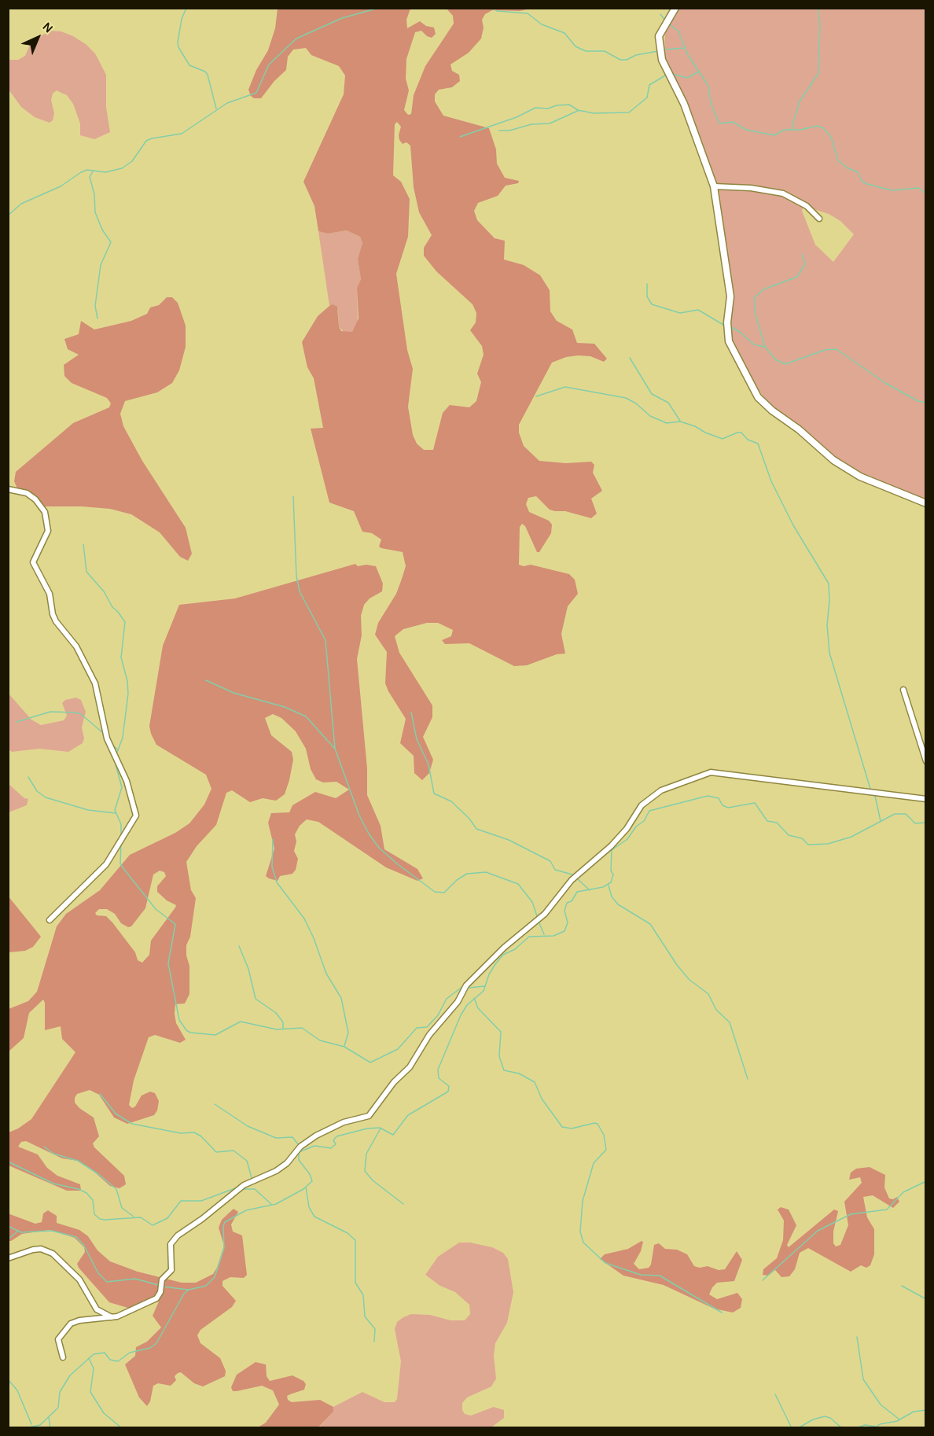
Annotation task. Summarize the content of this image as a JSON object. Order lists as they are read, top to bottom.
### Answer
{
  "north": "top right"
}
